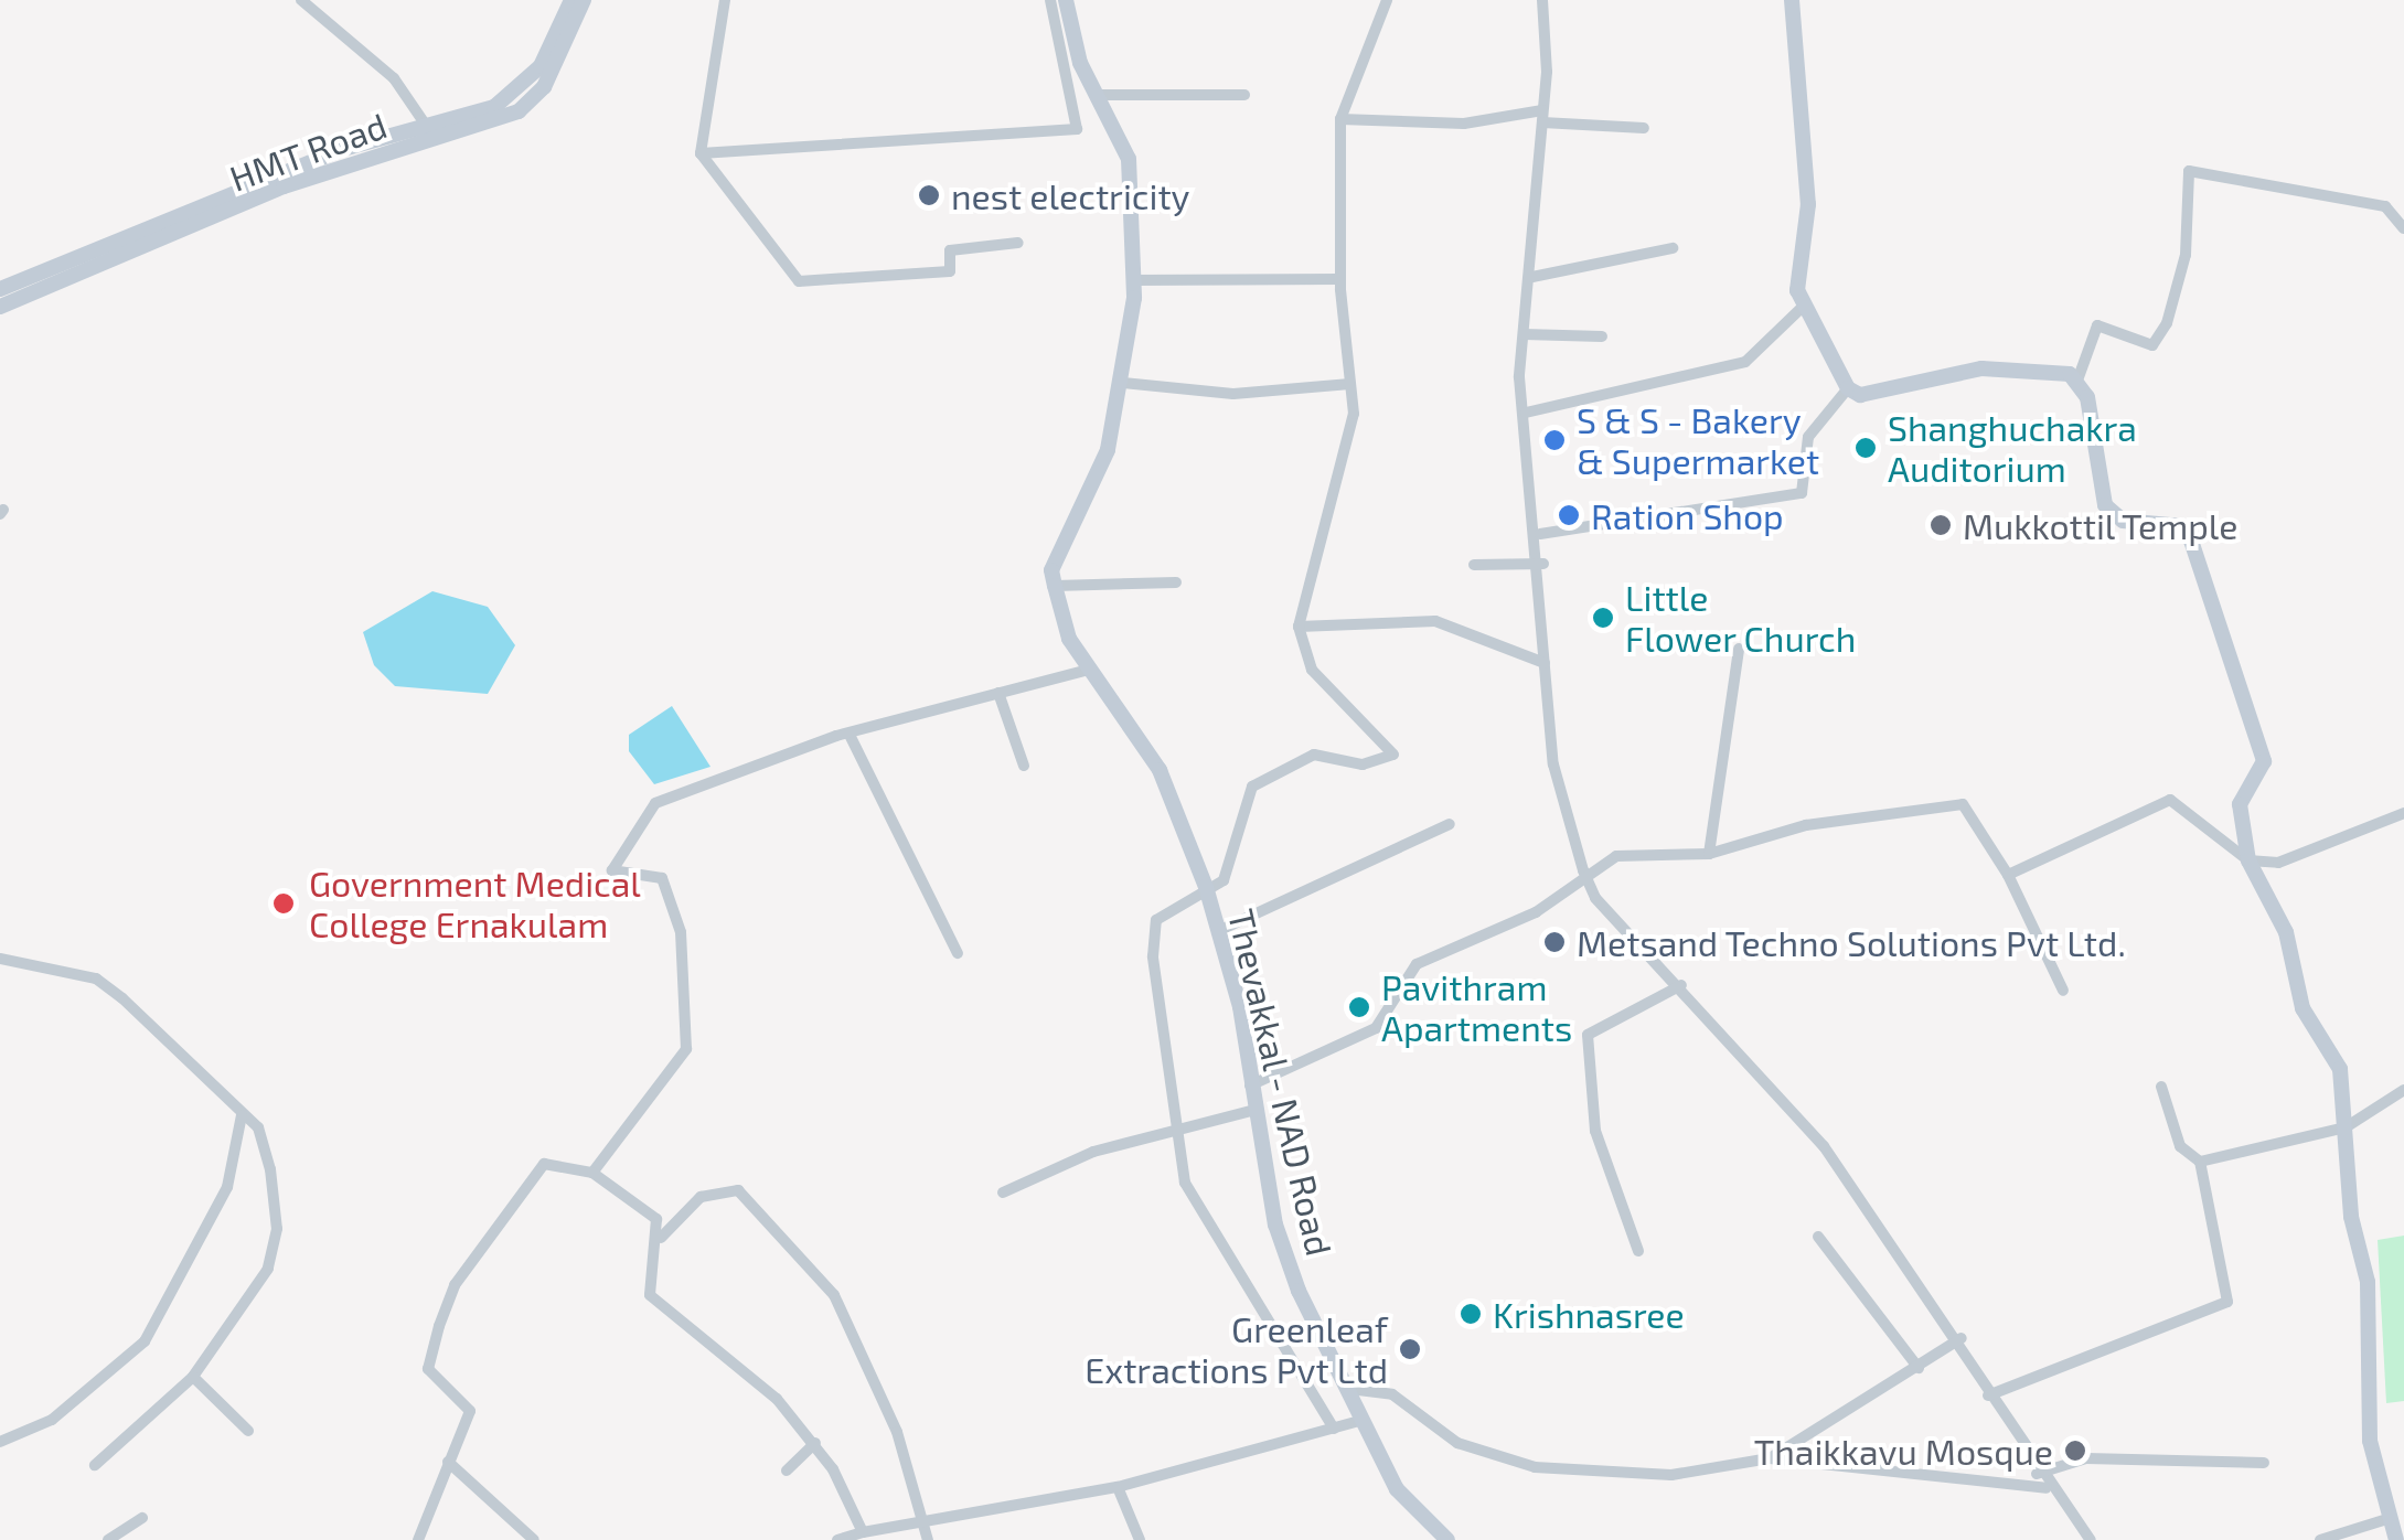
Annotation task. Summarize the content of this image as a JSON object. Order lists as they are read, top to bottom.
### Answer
{
  "streets": {
    "main road": ["HMT Road", "Thevakkal - NAD Road"]
  },
  "places": [
    "nest electricity",
    "S & S - Bakery & Supermarket",
    "Shanghuchakra Auditorium",
    "Ration Shop",
    "Mukkottil Temple",
    "Little Flower Church",
    "Government Medical College Ernakulam",
    "Metsand Techno Solutions Pvt Ltd.",
    "Pavithram Apartments",
    "Krishnasree",
    "Greenleaf Extractions Pvt Ltd",
    "Thaikkavu Mosque"
  ]
}
